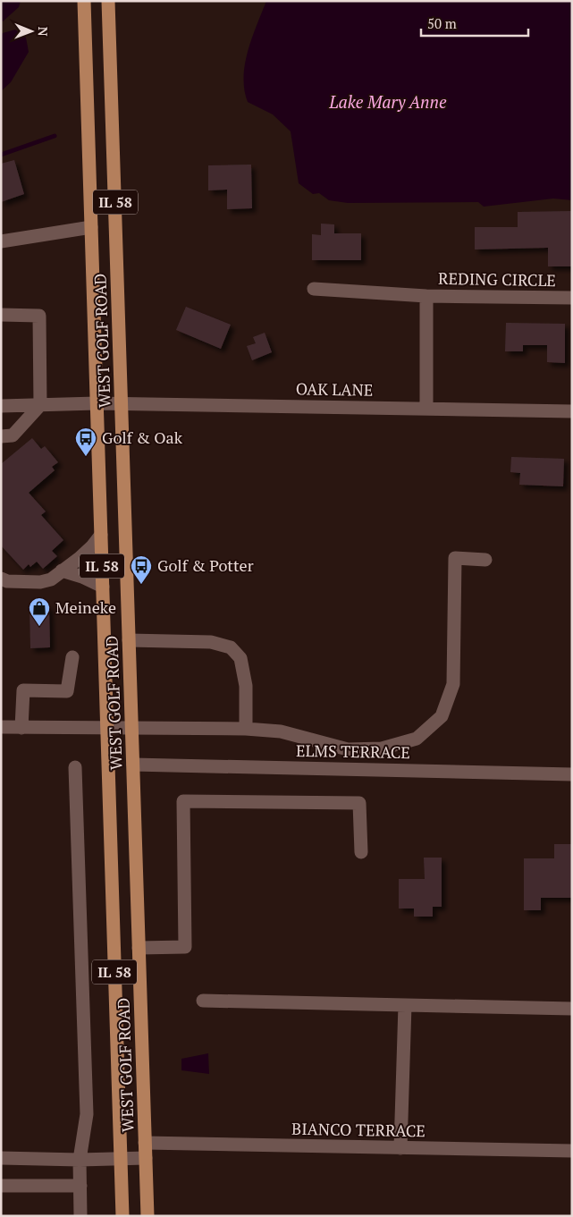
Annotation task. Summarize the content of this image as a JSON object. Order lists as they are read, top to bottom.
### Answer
{
  "streets": {
    "main road": ["IL 58", "WEST GOLF ROAD"],
    "street": [
      "REDING CIRCLE",
      "OAK LANE",
      "ELMS TERRACE",
      "BIANCO TERRACE"
    ]
  },
  "crossings": [
    ["REDING CIRCLE", "OAK LANE"],
    ["WEST GOLF ROAD", "OAK LANE"],
    ["WEST GOLF ROAD", "ELMS TERRACE"],
    ["WEST GOLF ROAD", "BIANCO TERRACE"]
  ],
  "water": ["Lake Mary Anne"],
  "places": {
    "bus stop": ["Golf & Oak", "Golf & Potter"],
    "shop": ["Meineke"]
  },
  "scale_bar": "50 m",
  "north": "right"
}
